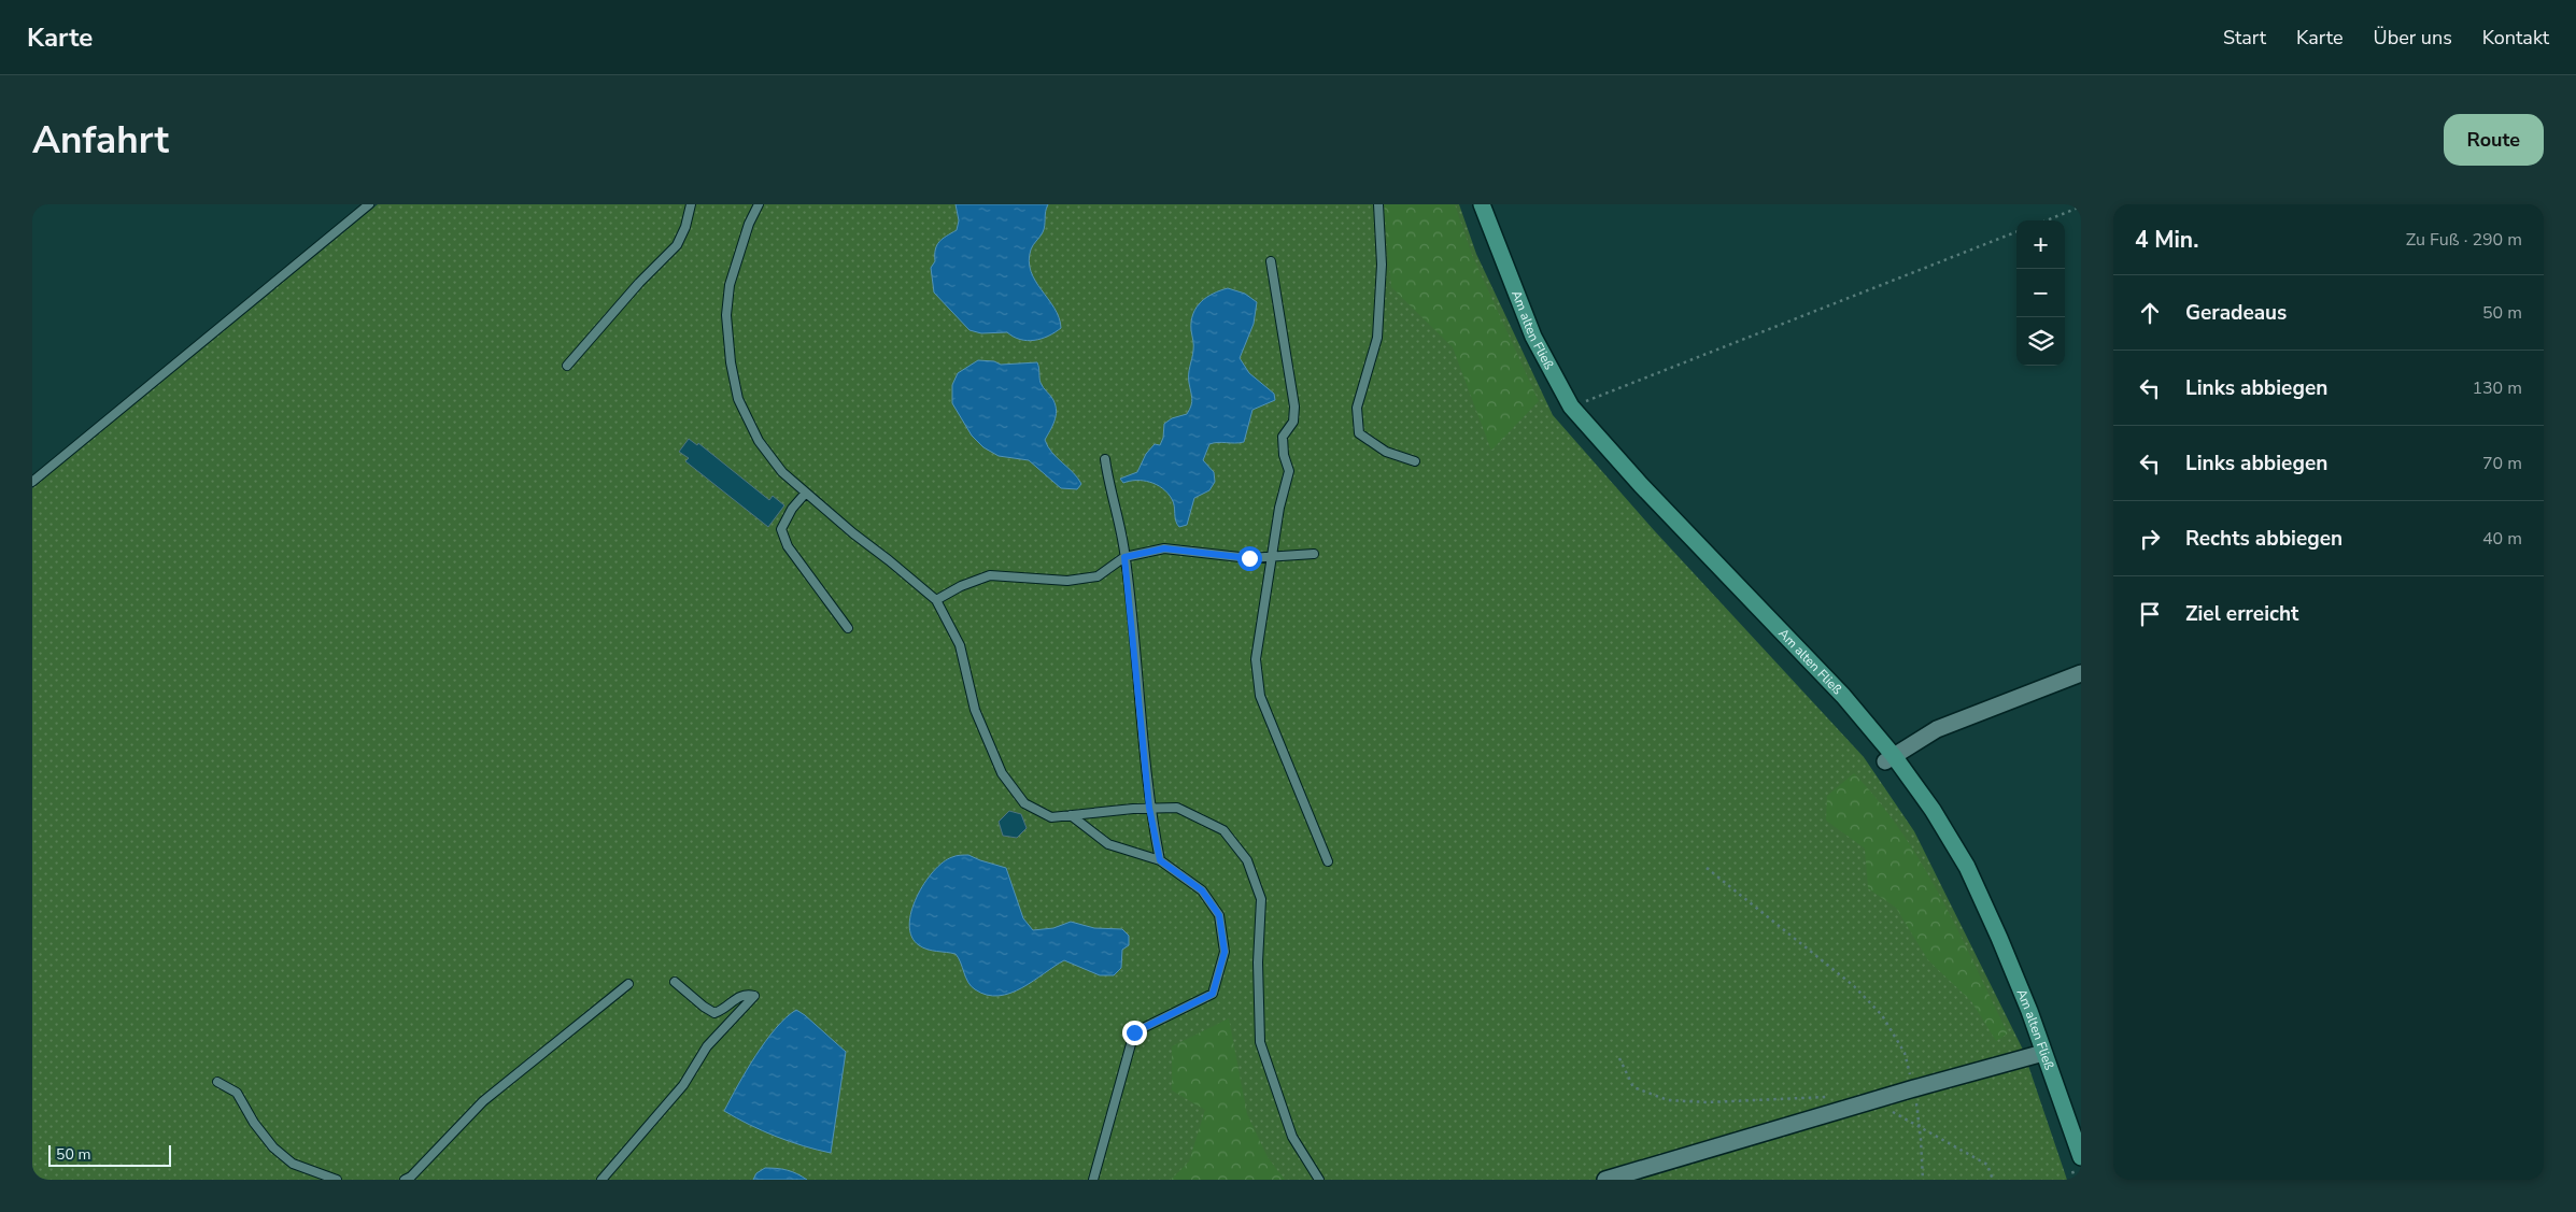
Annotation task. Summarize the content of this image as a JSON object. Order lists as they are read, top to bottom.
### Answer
{
  "streets": {
    "main road": ["Am alten Fließ"]
  },
  "scale_bar": "50 m",
  "page": {
    "header": "Karte",
    "nav": [
      "Start",
      "Karte",
      "Über uns",
      "Kontakt"
    ],
    "buttons": "Route",
    "title": "Anfahrt",
    "heading": ["4 Min.", "Zu Fuß · 290 m"],
    "map_buttons": ["+", "−"],
    "list": [
      ["Geradeaus", "50 m"],
      ["Links abbiegen", "130 m"],
      ["Links abbiegen", "70 m"],
      ["Rechts abbiegen", "40 m"],
      "Ziel erreicht"
    ],
    "scale": "50 m"
  }
}
